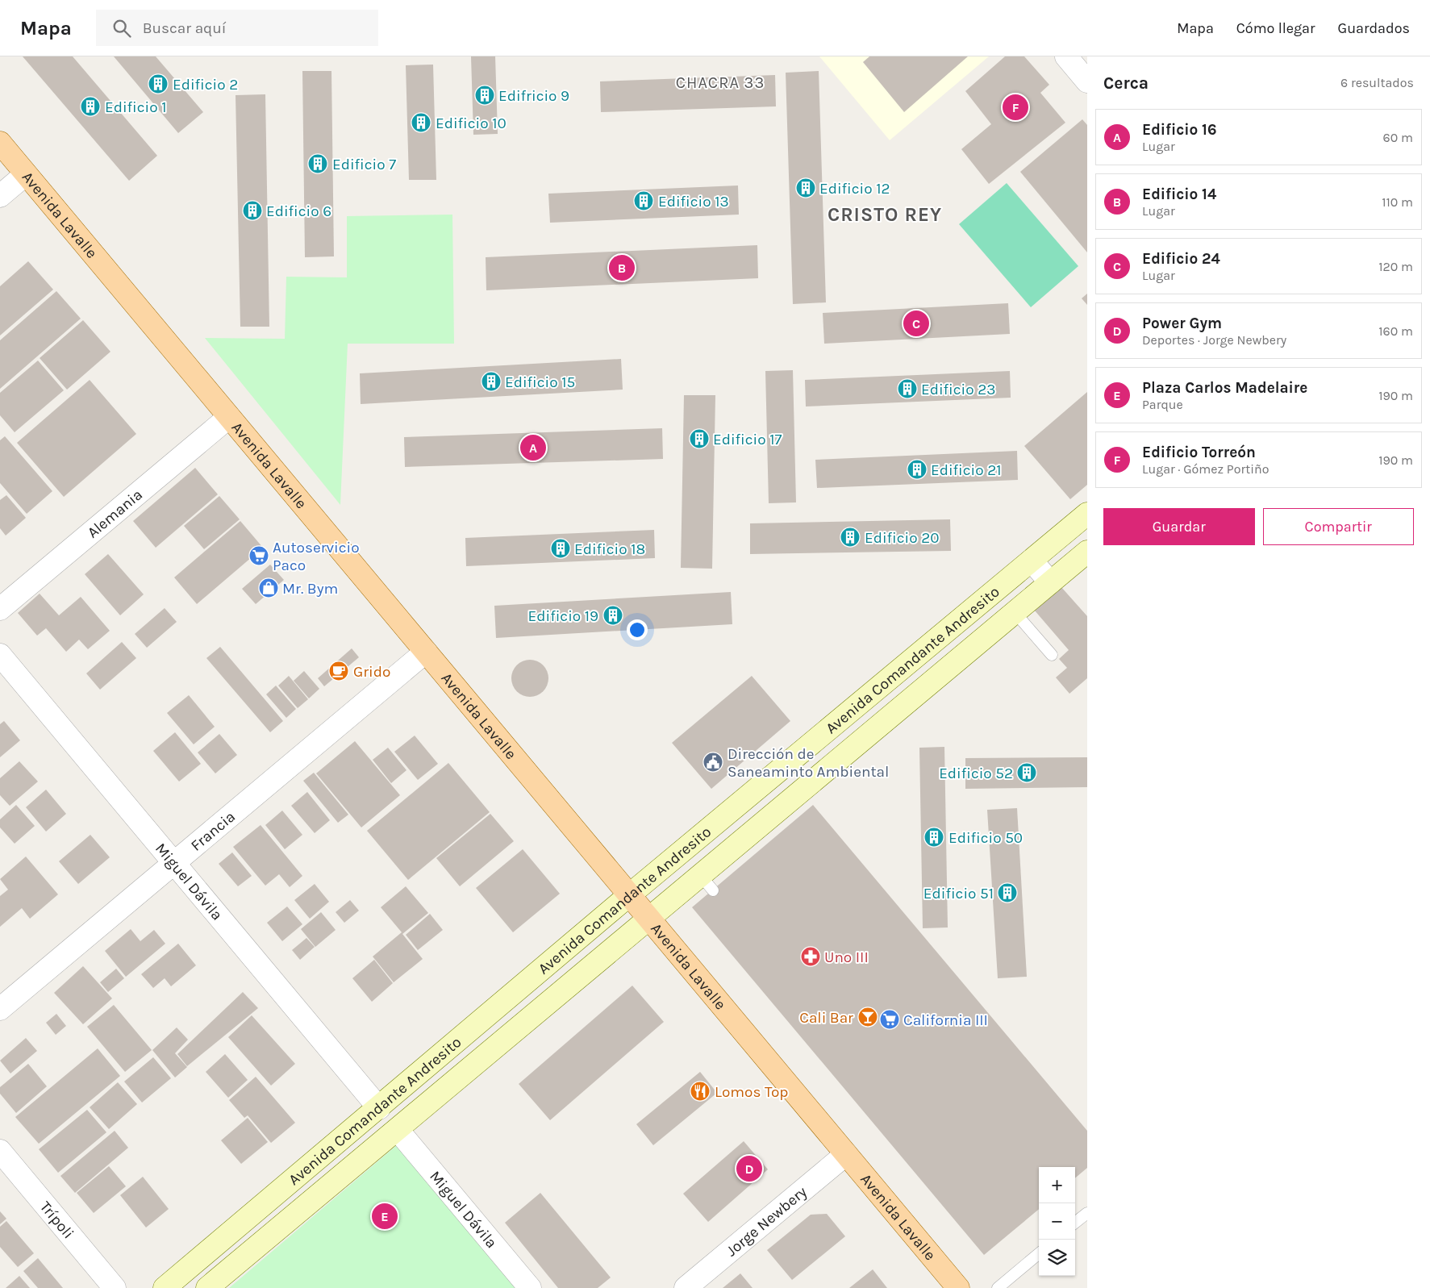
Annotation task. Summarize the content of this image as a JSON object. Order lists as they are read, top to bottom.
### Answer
{
  "streets": {
    "main road": ["Avenida Lavalle", "Avenida Comandante Andresito"],
    "street": [
      "Alemania",
      "Francia",
      "Miguel Dávila",
      "Trípoli",
      "Jorge Newbery"
    ]
  },
  "crossings": [
    ["Avenida Lavalle", "Alemania"],
    ["Avenida Lavalle", "Avenida Comandante Andresito"],
    ["Avenida Lavalle", "Francia"],
    ["Avenida Lavalle", "Jorge Newbery"],
    ["Avenida Comandante Andresito", "Miguel Dávila"],
    ["Francia", "Miguel Dávila"]
  ],
  "districts": ["CHACRA 33", "CRISTO REY"],
  "places": {
    "building": [
      "Edificio 2",
      "Edifricio 9",
      "Edificio 1",
      "Edificio 10",
      "Edificio 7",
      "Edificio 12",
      "Edificio 13",
      "Edificio 6",
      "Edificio 15",
      "Edificio 23",
      "Edificio 17",
      "Edificio 21",
      "Edificio 20",
      "Edificio 18",
      "Edificio 19",
      "Edificio 52",
      "Edificio 50",
      "Edificio 51"
    ],
    "supermarket": ["Autoservicio Paco", "California III"],
    "shop": ["Mr. Bym"],
    "cafe": ["Grido"],
    "public building": ["Dirección de Saneaminto Ambiental"],
    "pharmacy": ["Uno III"],
    "bar": ["Cali Bar"],
    "restaurant": ["Lomos Top"]
  },
  "page": {
    "header": "Mapa",
    "search": "Buscar aquí",
    "nav": ["Mapa", "Cómo llegar", "Guardados"],
    "heading": ["Cerca", "6 resultados"],
    "pins": [
      "F",
      "B",
      "C",
      "A",
      "D",
      "E"
    ],
    "list": [
      {
        "mark": "A",
        "name": "Edificio 16",
        "note": "Lugar",
        "value": "60 m"
      },
      {
        "mark": "B",
        "name": "Edificio 14",
        "note": "Lugar",
        "value": "110 m"
      },
      {
        "mark": "C",
        "name": "Edificio 24",
        "note": "Lugar",
        "value": "120 m"
      },
      {
        "mark": "D",
        "name": "Power Gym",
        "note": "Deportes · Jorge Newbery",
        "value": "160 m"
      },
      {
        "mark": "E",
        "name": "Plaza Carlos Madelaire",
        "note": "Parque",
        "value": "190 m"
      },
      {
        "mark": "F",
        "name": "Edificio Torreón",
        "note": "Lugar · Gómez Portiño",
        "value": "190 m"
      }
    ],
    "buttons": ["Guardar", "Compartir"],
    "map_buttons": ["+", "−"]
  }
}
